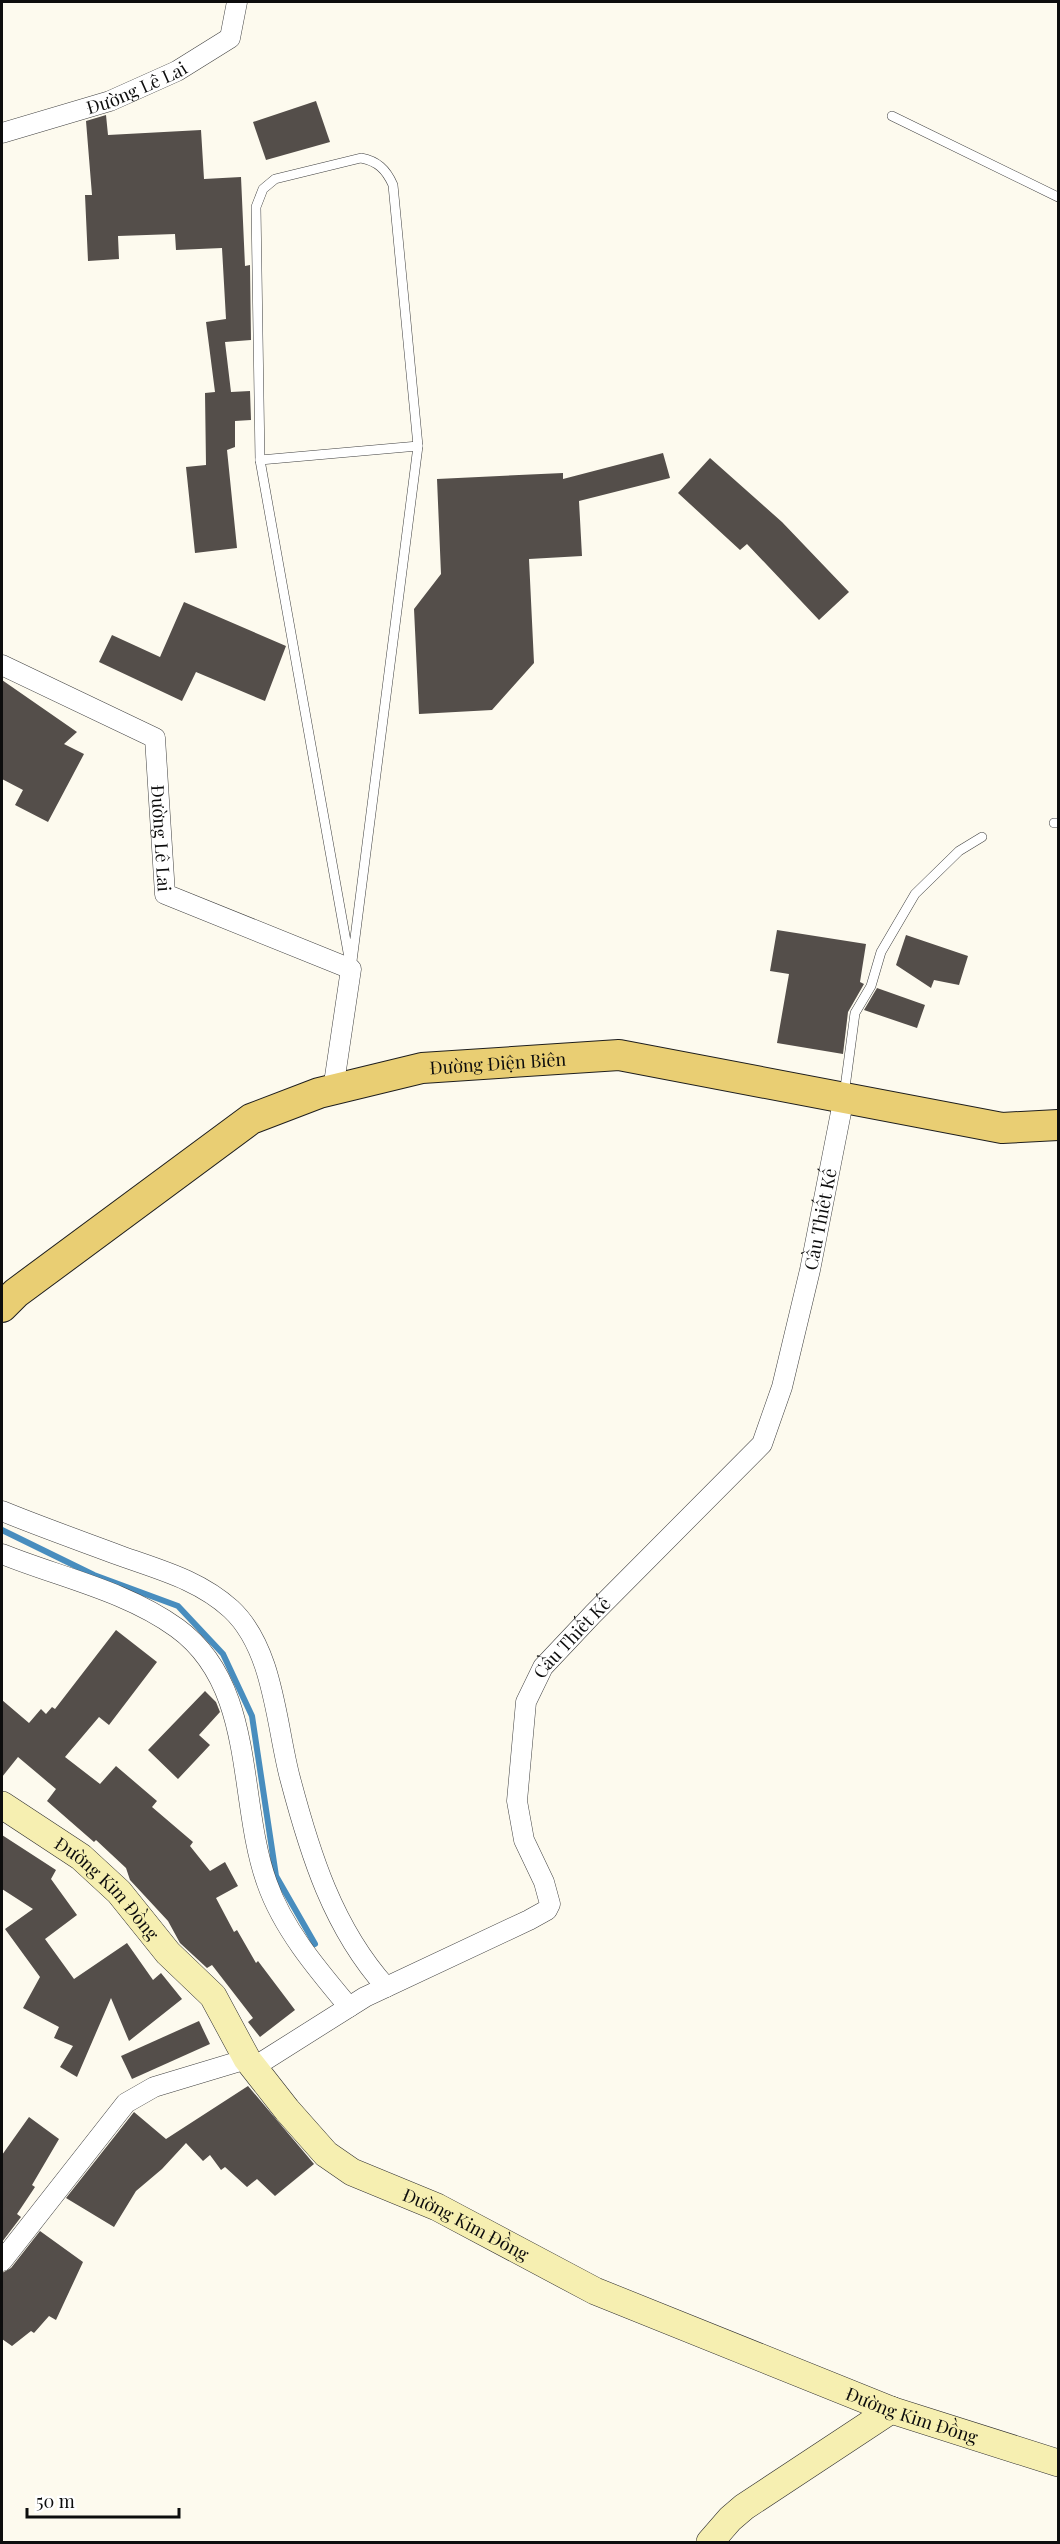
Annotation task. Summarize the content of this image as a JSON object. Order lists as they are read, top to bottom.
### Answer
{
  "streets": {
    "main road": ["Đường Điện Biên"],
    "street": ["Đường Lê Lai", "Cầu Thiết Kế", "Đường Kim Đồng"]
  },
  "crossings": [
    ["Đường Điện Biên", "Cầu Thiết Kế"],
    ["Cầu Thiết Kế", "Đường Kim Đồng"]
  ],
  "scale_bar": "50 m"
}
